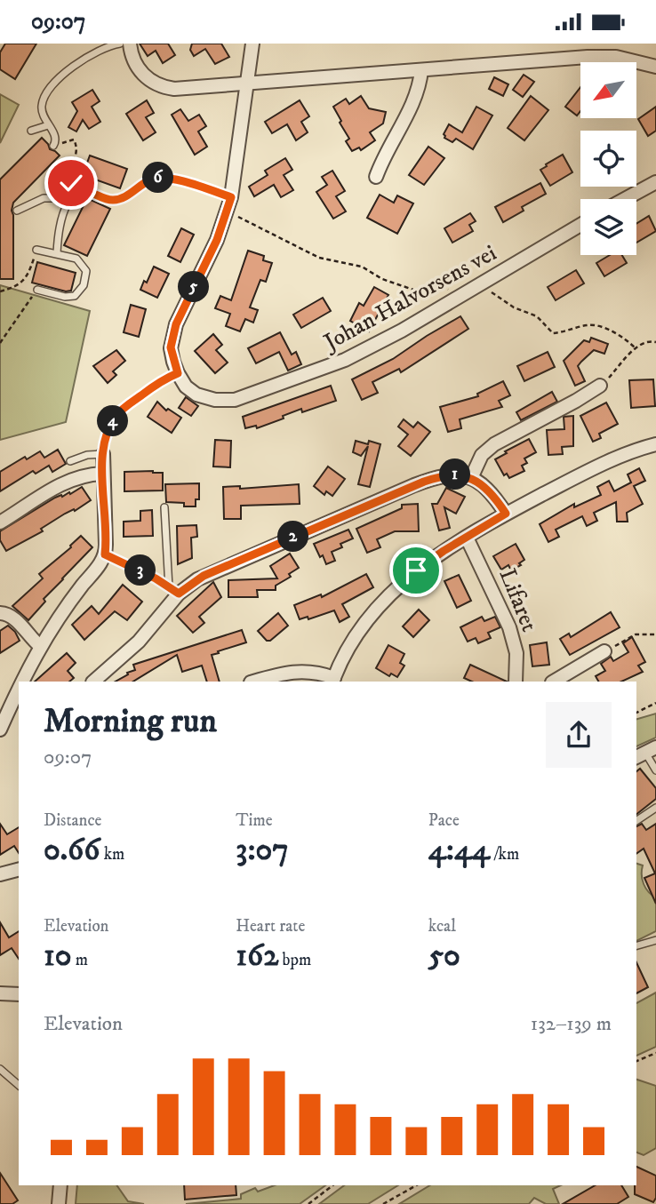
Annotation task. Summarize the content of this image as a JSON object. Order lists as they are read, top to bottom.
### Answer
{
  "streets": {
    "street": ["Johan Halvorsens vei", "Lifaret"]
  },
  "north": "bottom left",
  "page": {
    "status": "09:07",
    "pins": [
      "6",
      "5",
      "4",
      "1",
      "2",
      "3"
    ],
    "heading": ["Morning run", "09:07"],
    "stats": [
      ["Distance", "0.66 km"],
      ["Time", "3:07"],
      ["Pace", "4:44 /km"],
      ["Elevation", "10 m"],
      ["Heart rate", "162 bpm"],
      ["kcal", "50"]
    ],
    "chart": ["Elevation", "132–139 m"]
  }
}
